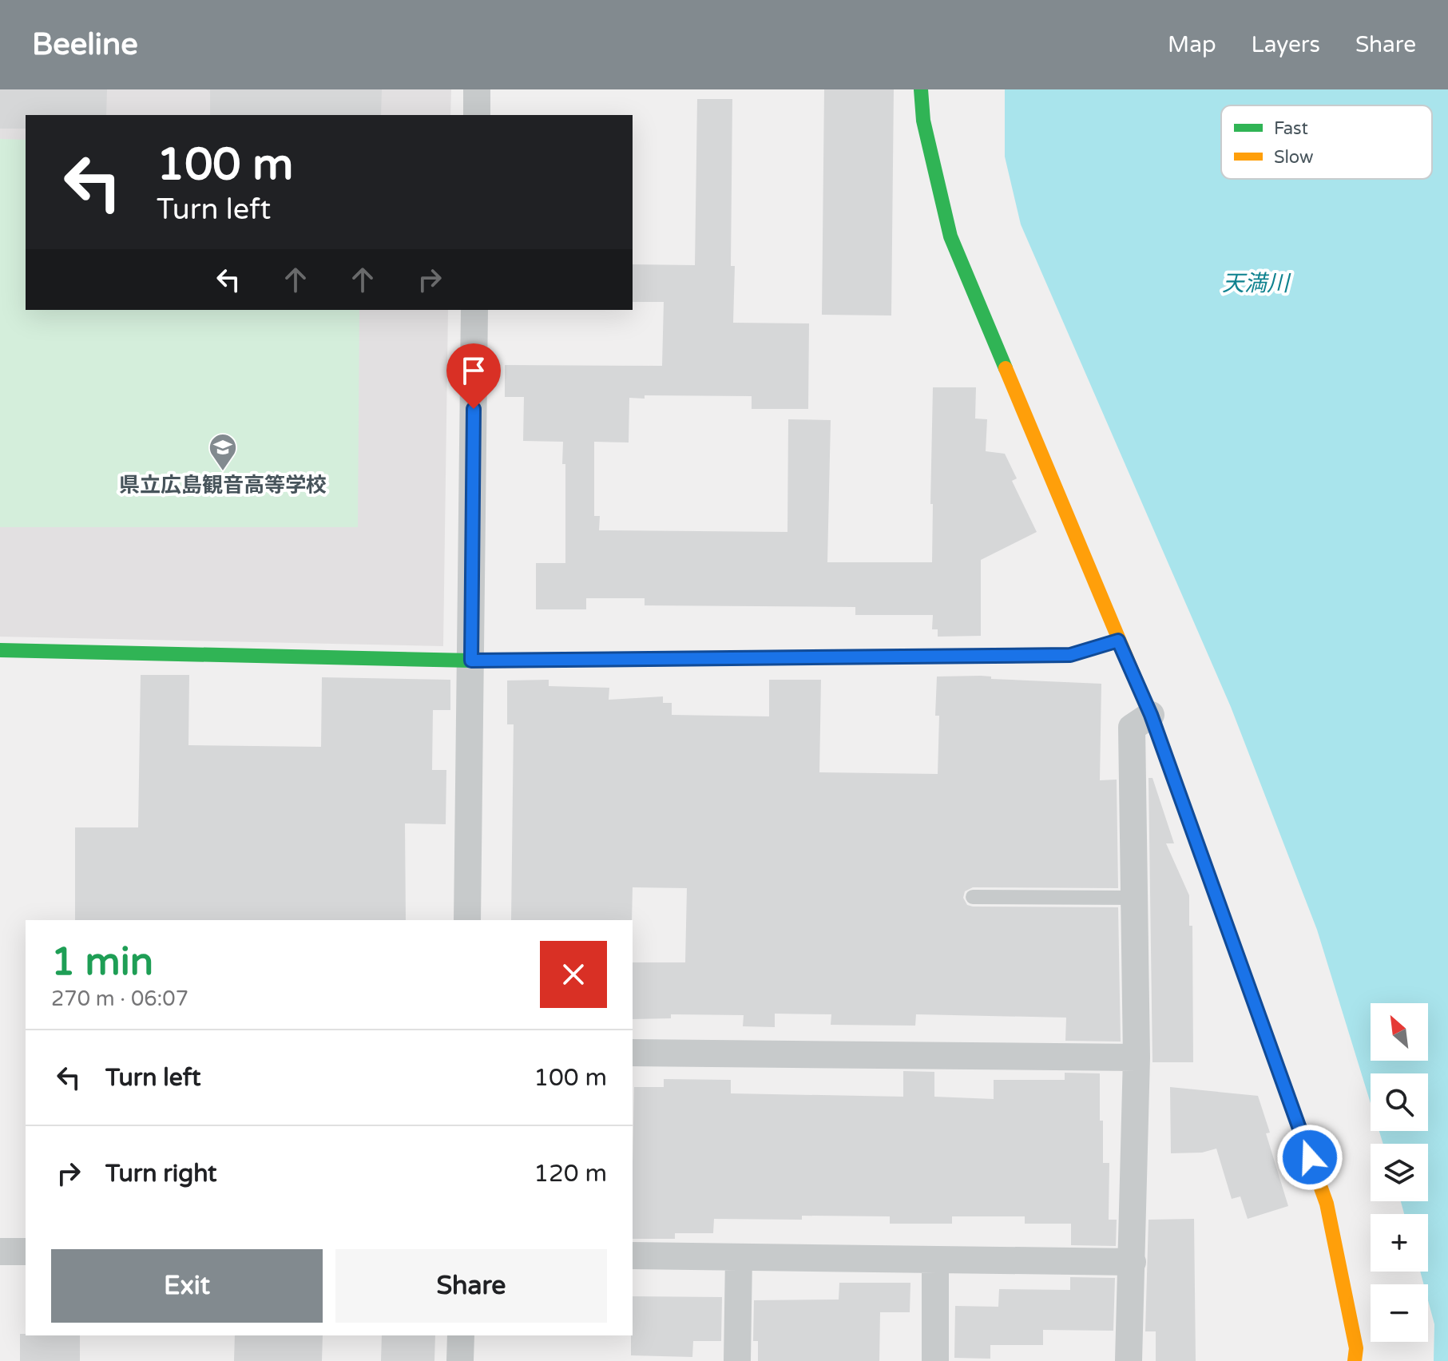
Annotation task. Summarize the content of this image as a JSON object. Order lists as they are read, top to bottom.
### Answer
{
  "water": ["天満川"],
  "places": {
    "school or university": ["県立広島観音高等学校"]
  },
  "legend": ["Fast", "Slow"],
  "north": "top left",
  "page": {
    "header": "Beeline",
    "nav": ["Map", "Layers", "Share"],
    "turn": ["100 m", "Turn left"],
    "heading": ["1 min", "270 m · 06:07"],
    "map_buttons": ["+", "−"],
    "list": [
      {
        "name": "Turn left",
        "value": "100 m"
      },
      {
        "name": "Turn right",
        "value": "120 m"
      }
    ],
    "buttons": ["Exit", "Share"]
  }
}
